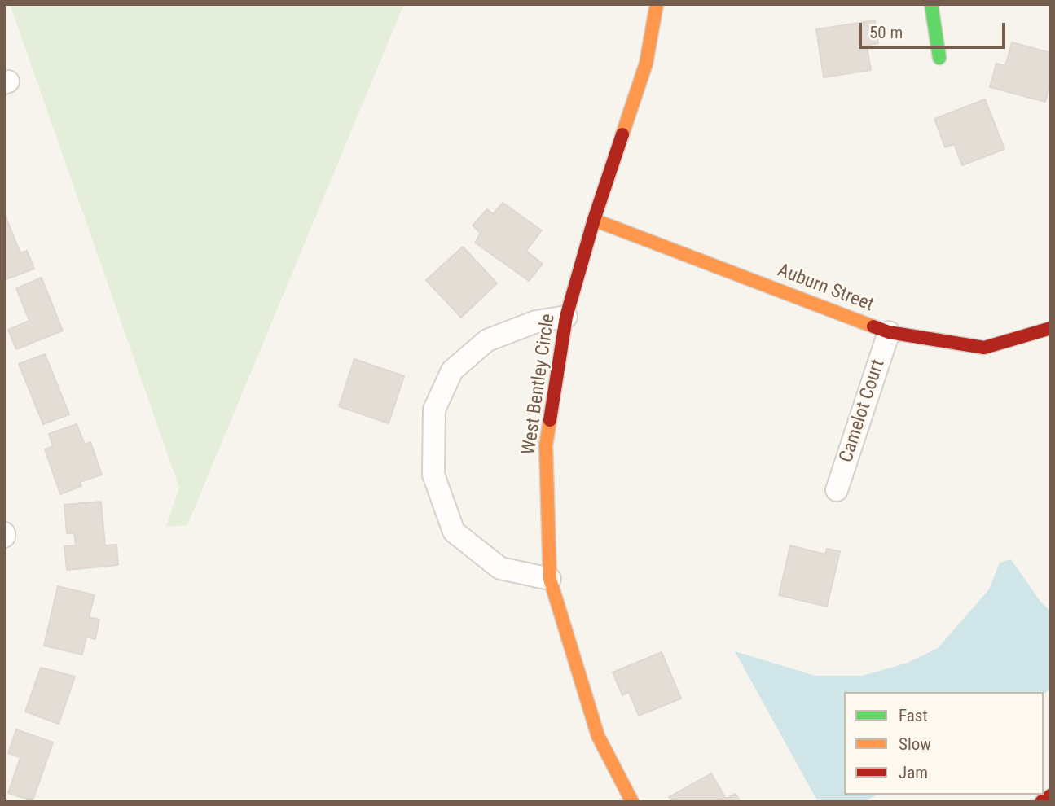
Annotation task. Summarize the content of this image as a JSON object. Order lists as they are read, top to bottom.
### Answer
{
  "streets": {
    "street": ["Auburn Street", "West Bentley Circle", "Camelot Court"]
  },
  "crossings": [
    ["Auburn Street", "West Bentley Circle"],
    ["Auburn Street", "Camelot Court"]
  ],
  "legend": ["Fast", "Slow", "Jam"],
  "scale_bar": "50 m"
}
